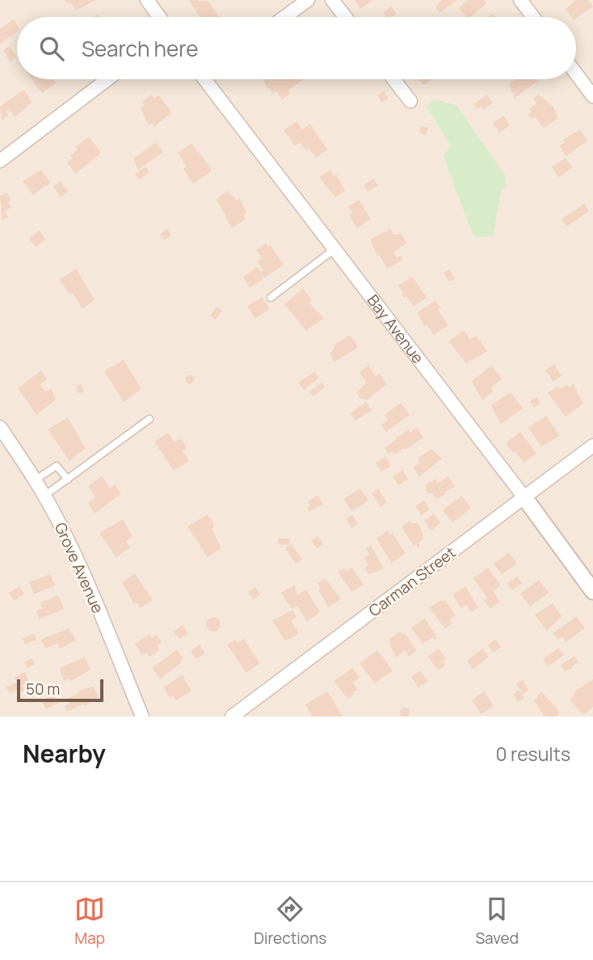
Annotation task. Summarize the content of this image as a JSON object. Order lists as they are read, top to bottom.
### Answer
{
  "streets": {
    "street": ["Bay Avenue", "Grove Avenue", "Carman Street"]
  },
  "crossings": [
    ["Bay Avenue", "Carman Street"]
  ],
  "scale_bar": "50 m",
  "page": {
    "search": "Search here",
    "scale": "50 m",
    "heading": ["Nearby", "0 results"],
    "nav": ["Map", "Directions", "Saved"]
  }
}
